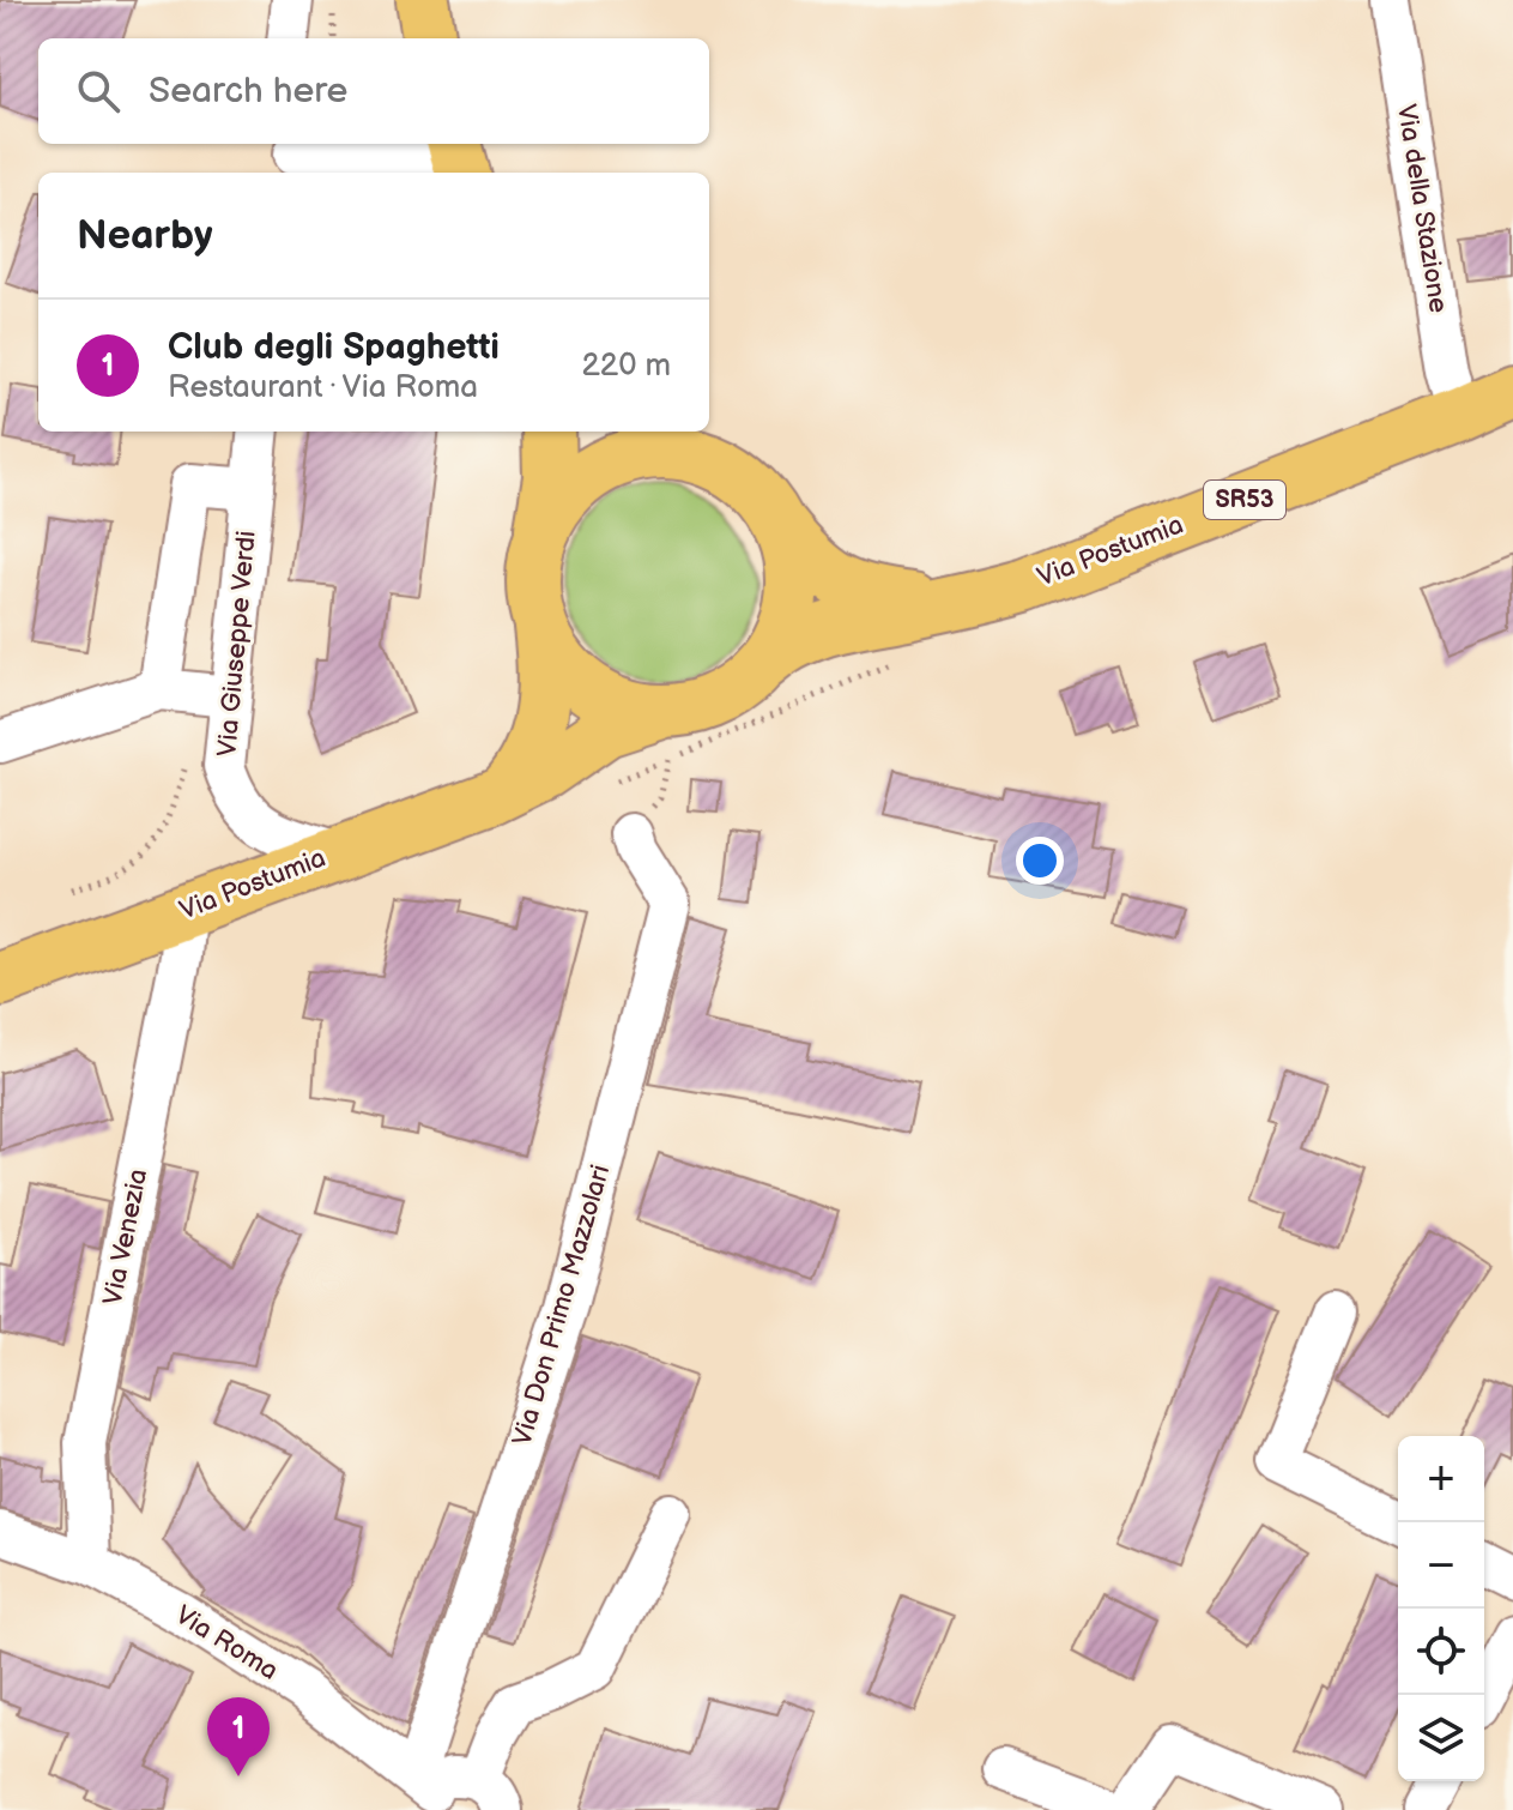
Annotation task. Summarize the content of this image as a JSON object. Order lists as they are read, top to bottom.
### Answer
{
  "streets": {
    "main road": ["SR53", "Via Postumia"],
    "street": [
      "Via della Stazione",
      "Via Giuseppe Verdi",
      "Via Venezia",
      "Via Don Primo Mazzolari",
      "Via Roma"
    ]
  },
  "crossings": [
    ["Via della Stazione", "Via Postumia"],
    ["Via Postumia", "Via Giuseppe Verdi"],
    ["Via Postumia", "Via Venezia"],
    ["Via Venezia", "Via Roma"],
    ["Via Don Primo Mazzolari", "Via Roma"]
  ],
  "page": {
    "search": "Search here",
    "heading": "Nearby",
    "list": [
      {
        "mark": "1",
        "name": "Club degli Spaghetti",
        "note": "Restaurant · Via Roma",
        "value": "220 m"
      }
    ],
    "map_buttons": ["+", "−"],
    "pins": "1"
  }
}
